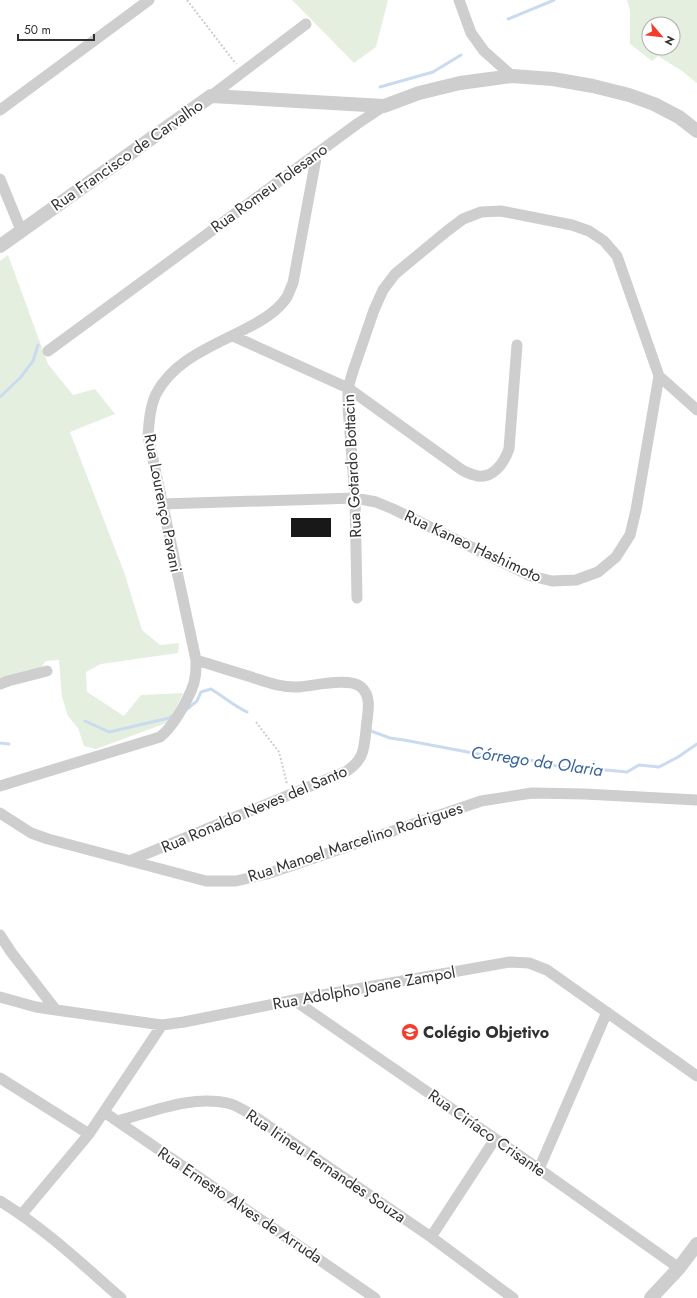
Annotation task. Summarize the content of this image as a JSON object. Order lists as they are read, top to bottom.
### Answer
{
  "streets": {
    "street": [
      "Rua Francisco de Carvalho",
      "Rua Romeu Tolesano",
      "Rua Gotardo Bottacin",
      "Rua Lourenço Pavani",
      "Rua Kaneo Hashimoto",
      "Rua Ronaldo Neves del Santo",
      "Rua Manoel Marcelino Rodrigues",
      "Rua Adolpho Joane Zampol",
      "Rua Ciríaco Crisante",
      "Rua Irineu Fernandes Souza",
      "Rua Ernesto Alves de Arruda"
    ]
  },
  "crossings": [
    ["Rua Francisco de Carvalho", "Rua Romeu Tolesano"],
    ["Rua Romeu Tolesano", "Rua Lourenço Pavani"],
    ["Rua Gotardo Bottacin", "Rua Kaneo Hashimoto"],
    ["Rua Lourenço Pavani", "Rua Kaneo Hashimoto"],
    ["Rua Lourenço Pavani", "Rua Ronaldo Neves del Santo"],
    ["Rua Ronaldo Neves del Santo", "Rua Manoel Marcelino Rodrigues"],
    ["Rua Adolpho Joane Zampol", "Rua Ciríaco Crisante"],
    ["Rua Irineu Fernandes Souza", "Rua Ernesto Alves de Arruda"]
  ],
  "water": ["Córrego da Olaria"],
  "places": {
    "school or university": ["Colégio Objetivo"]
  },
  "scale_bar": "50 m",
  "north": "bottom right"
}
